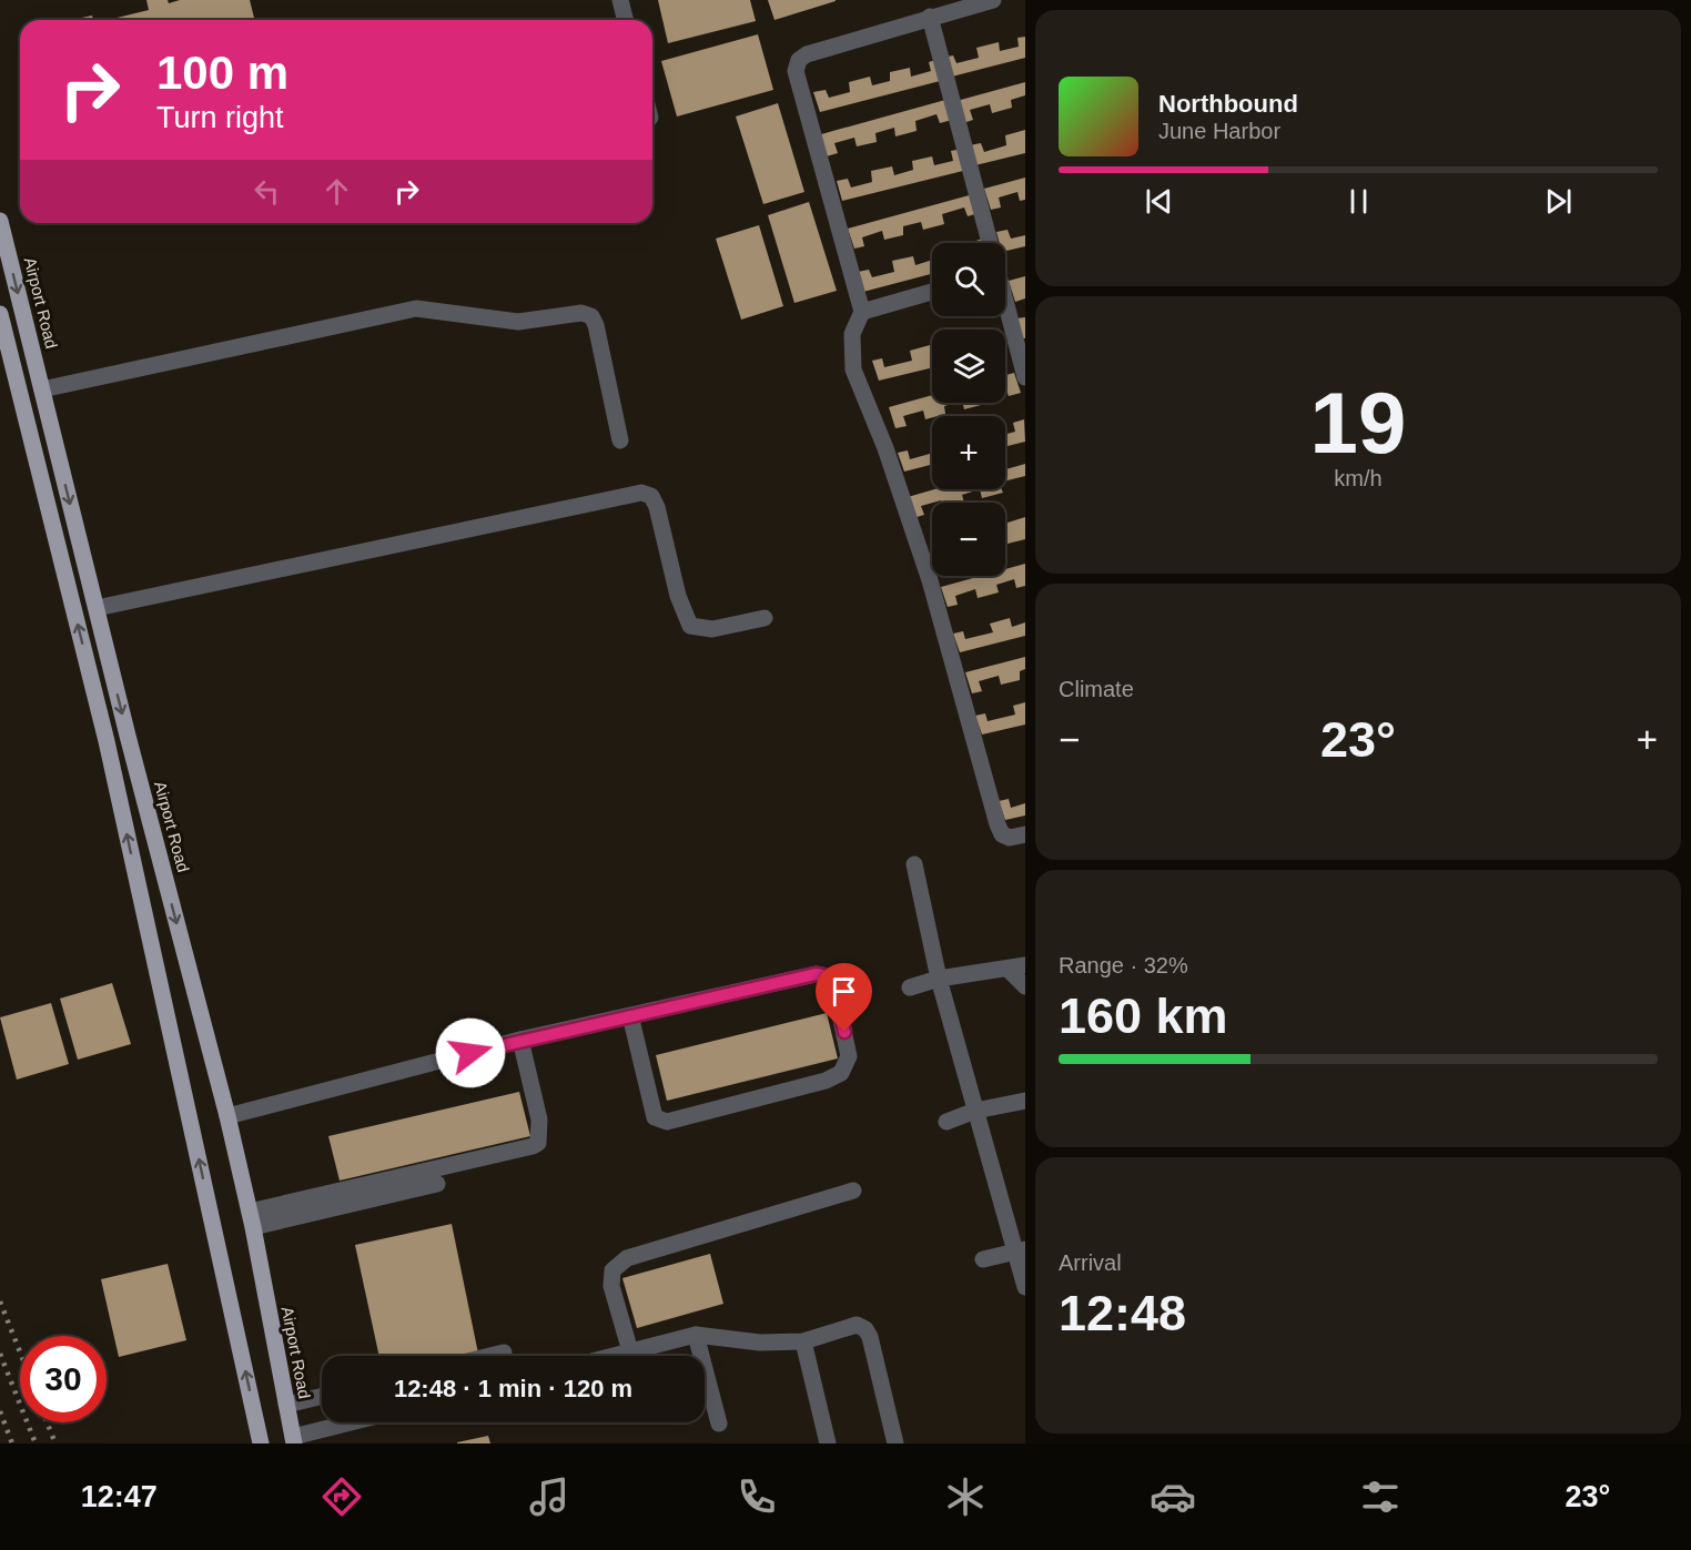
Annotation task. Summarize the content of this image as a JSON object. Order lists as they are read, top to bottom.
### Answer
{
  "streets": {
    "main road": ["Airport Road"]
  },
  "page": {
    "turn": ["100 m", "Turn right"],
    "song": ["Northbound", "June Harbor"],
    "map_buttons": ["+", "−"],
    "tile": [
      ["19", "km/h"],
      "Climate",
      ["Range · 32%", "160 km"],
      ["Arrival", "12:48"]
    ],
    "heat": ["−", "23°", "+"],
    "limit": "30",
    "trip": "12:48 · 1 min · 120 m",
    "tabs": ["12:47", "23°"]
  }
}
